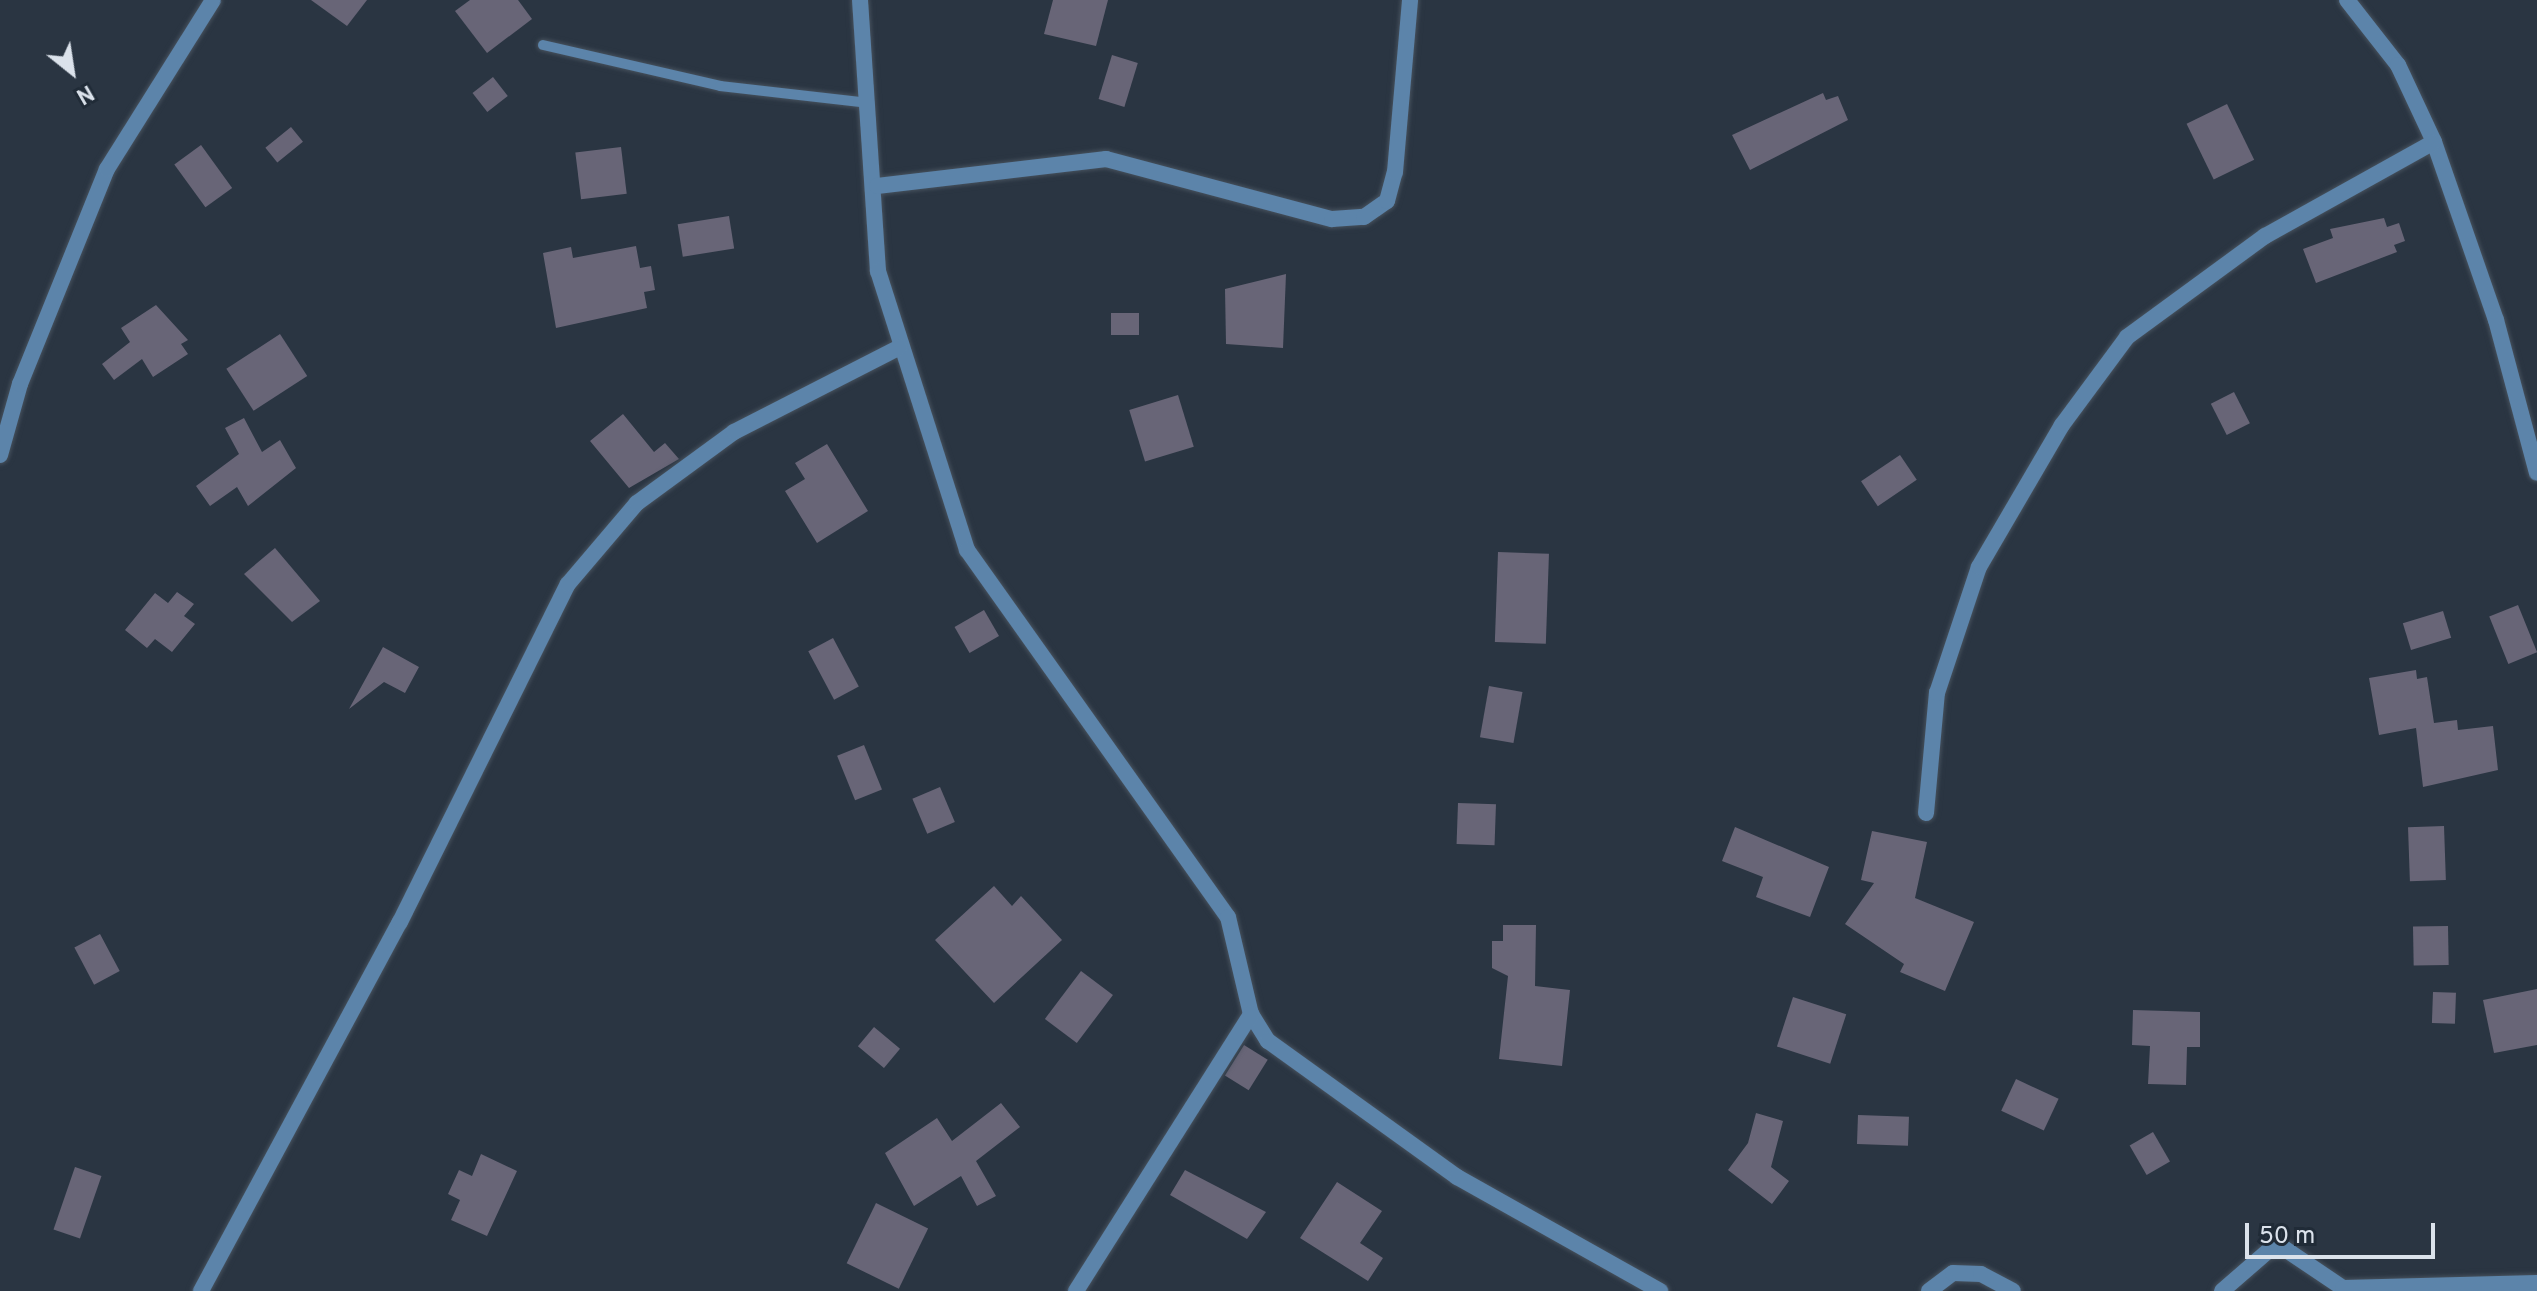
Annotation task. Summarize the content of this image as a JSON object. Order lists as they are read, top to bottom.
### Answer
{
  "scale_bar": "50 m",
  "north": "bottom right"
}
